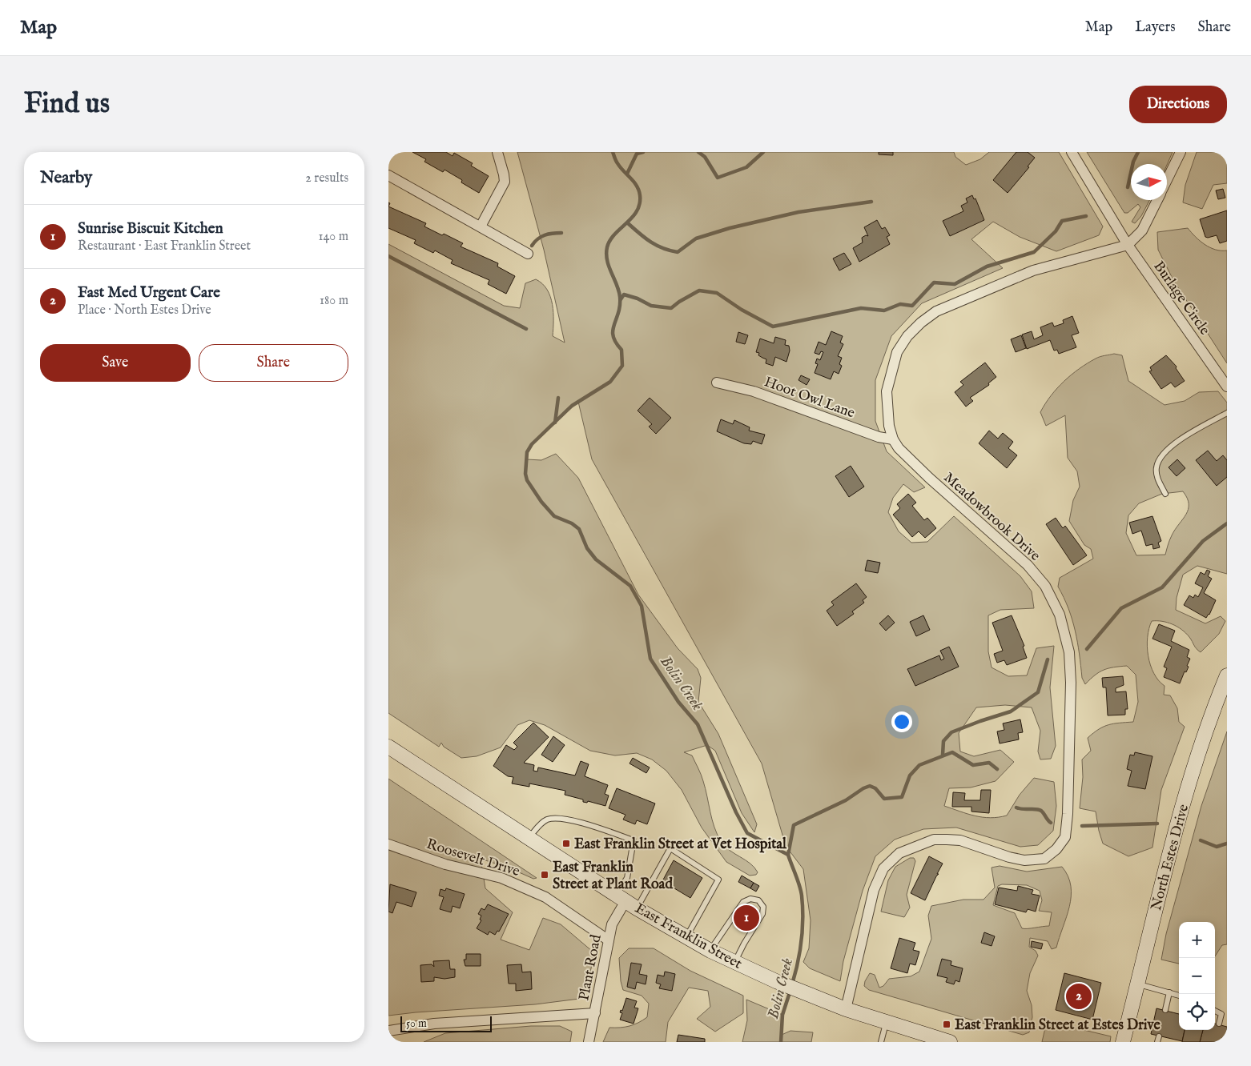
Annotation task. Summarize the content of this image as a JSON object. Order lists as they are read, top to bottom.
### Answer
{
  "streets": {
    "main road": ["North Estes Drive", "East Franklin Street"],
    "street": [
      "Burlage Circle",
      "Hoot Owl Lane",
      "Meadowbrook Drive",
      "Roosevelt Drive",
      "Plant Road"
    ]
  },
  "crossings": [
    ["Burlage Circle", "Meadowbrook Drive"],
    ["Hoot Owl Lane", "Meadowbrook Drive"],
    ["Meadowbrook Drive", "East Franklin Street"],
    ["Roosevelt Drive", "Plant Road"],
    ["East Franklin Street", "Plant Road"]
  ],
  "water": ["Bolin Creek"],
  "places": {
    "transit": ["East Franklin Street at Vet Hospital", "East Franklin Street at Plant Road", "East Franklin Street at Estes Drive"]
  },
  "scale_bar": "50 m",
  "north": "right",
  "page": {
    "header": "Map",
    "nav": ["Map", "Layers", "Share"],
    "buttons": [
      "Directions",
      ["Save", "Share"]
    ],
    "title": "Find us",
    "heading": ["Nearby", "2 results"],
    "list": [
      {
        "mark": "1",
        "name": "Sunrise Biscuit Kitchen",
        "note": "Restaurant · East Franklin Street",
        "value": "140 m"
      },
      {
        "mark": "2",
        "name": "Fast Med Urgent Care",
        "note": "Place · North Estes Drive",
        "value": "180 m"
      }
    ],
    "pins": ["1", "2"],
    "map_buttons": ["+", "−"],
    "scale": "50 m"
  }
}
